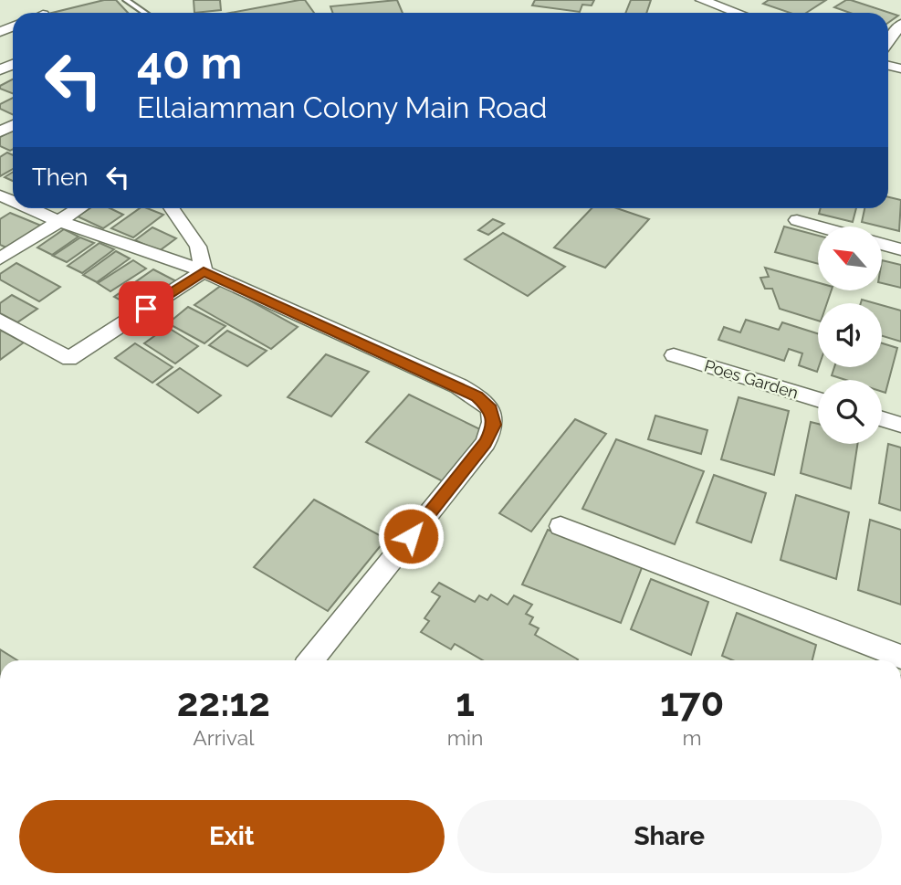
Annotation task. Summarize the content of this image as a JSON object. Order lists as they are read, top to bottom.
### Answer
{
  "streets": {
    "street": ["Poes Garden"]
  },
  "north": "top left",
  "page": {
    "turn": ["40 m", "Ellaiamman Colony Main Road"],
    "then": "Then",
    "eta": [
      "22:12",
      "Arrival",
      "1",
      "min",
      "170",
      "m"
    ],
    "buttons": ["Exit", "Share"]
  }
}
